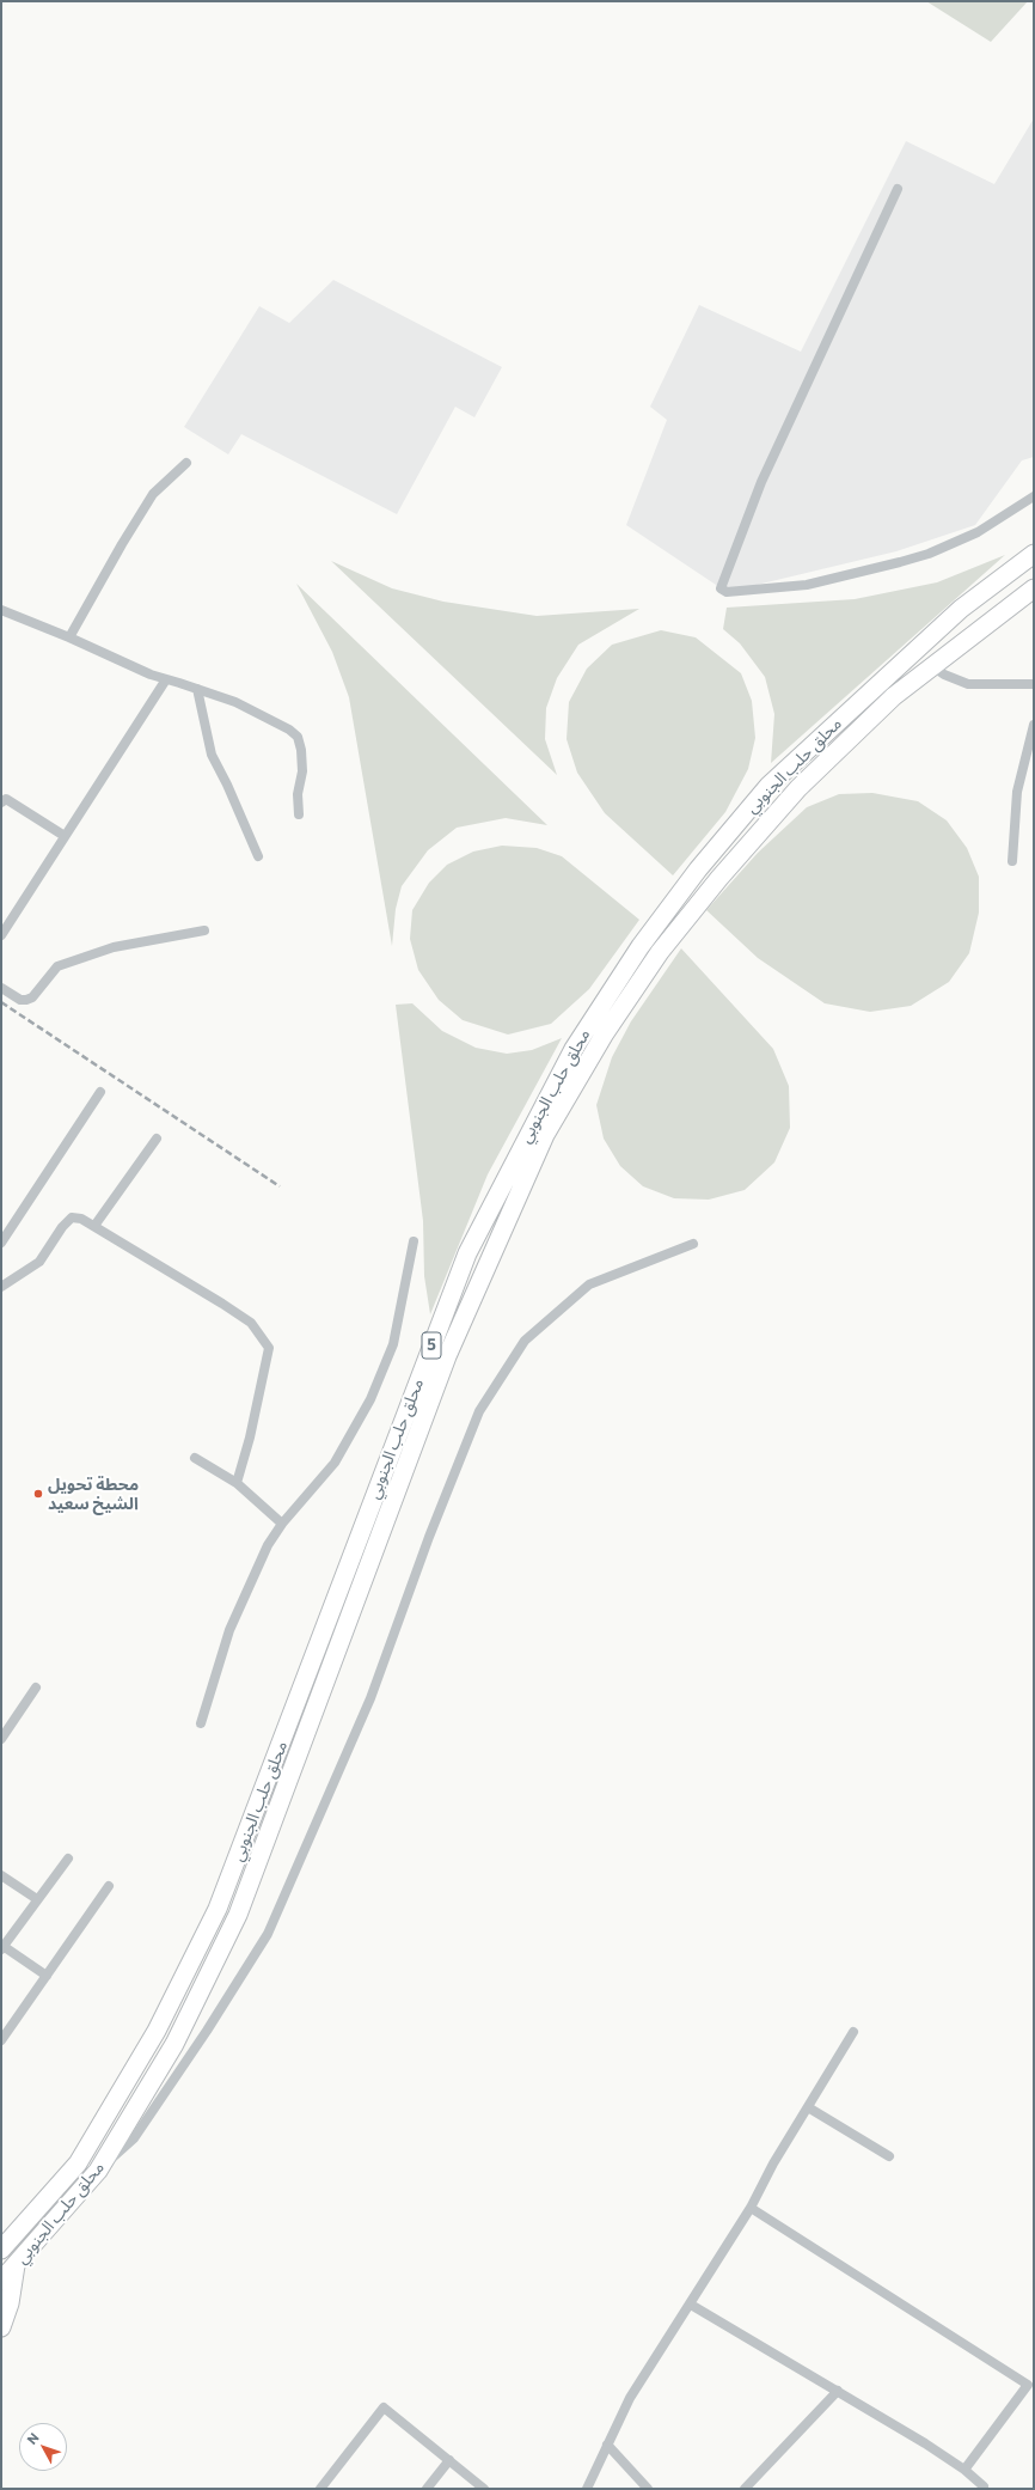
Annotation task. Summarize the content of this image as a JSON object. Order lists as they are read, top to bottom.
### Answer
{
  "streets": {
    "highway": ["محلق حلب الجنوبي", "5"]
  },
  "places": ["محطة تحويل الشيخ سعيد"],
  "north": "top left"
}
